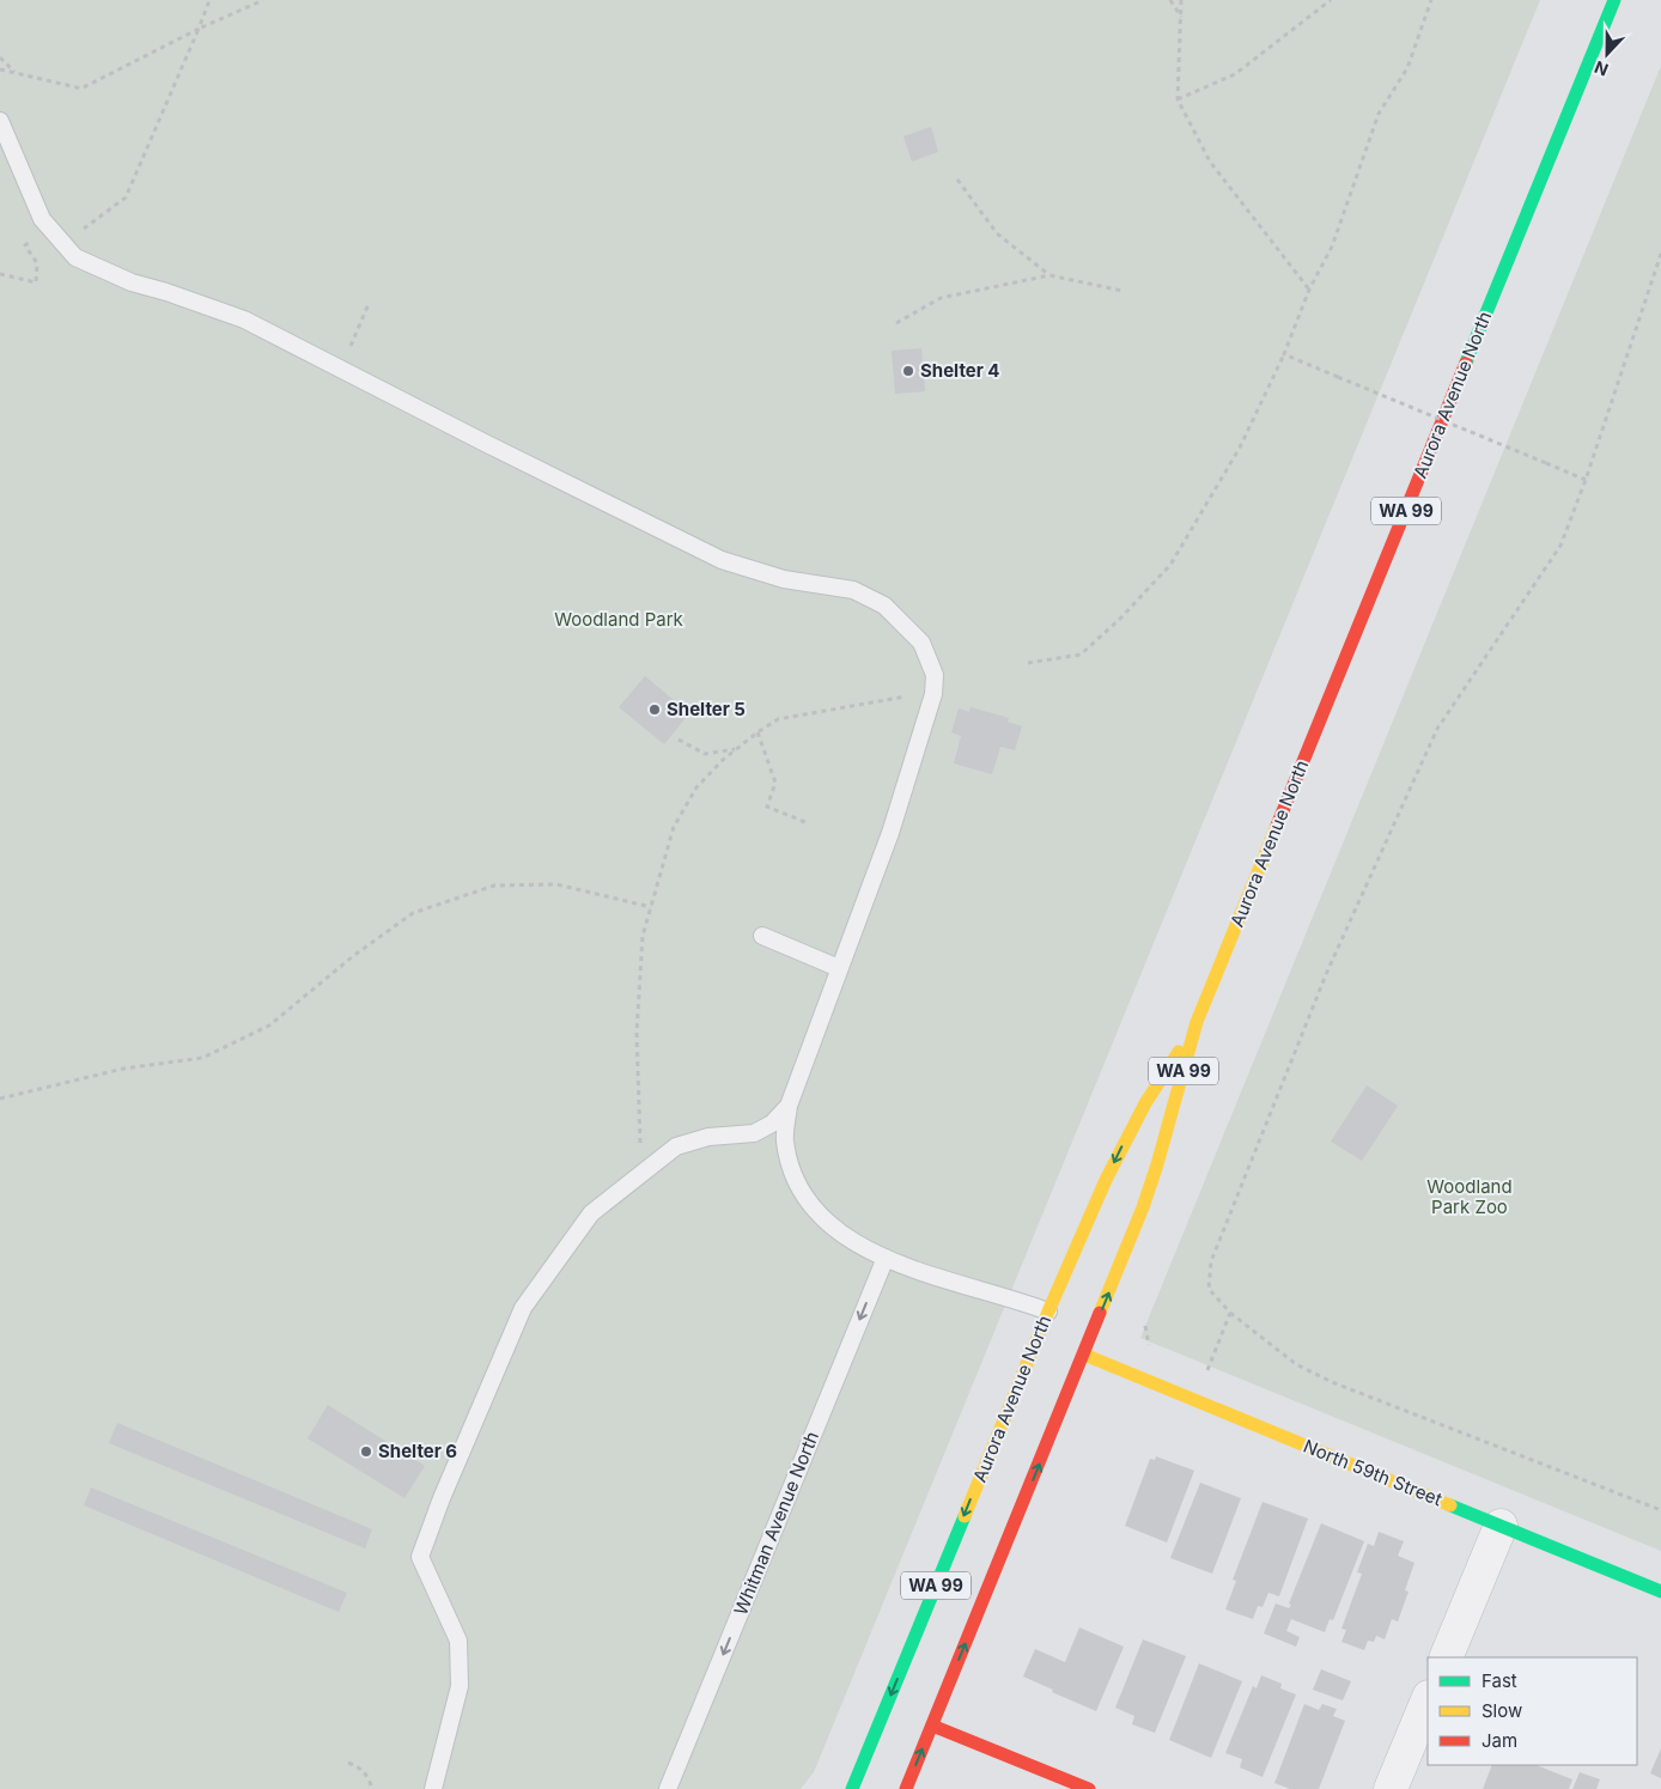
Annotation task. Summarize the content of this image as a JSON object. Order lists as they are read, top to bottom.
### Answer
{
  "streets": {
    "main road": ["Aurora Avenue North", "WA 99", "North 59th Street"],
    "lane": ["Whitman Avenue North"]
  },
  "crossings": [
    ["Aurora Avenue North", "North 59th Street"]
  ],
  "one_way": ["Whitman Avenue North"],
  "parks": ["Woodland Park", "Woodland Park Zoo"],
  "places": ["Shelter 4", "Shelter 5", "Shelter 6"],
  "legend": ["Fast", "Slow", "Jam"],
  "north": "bottom"
}
